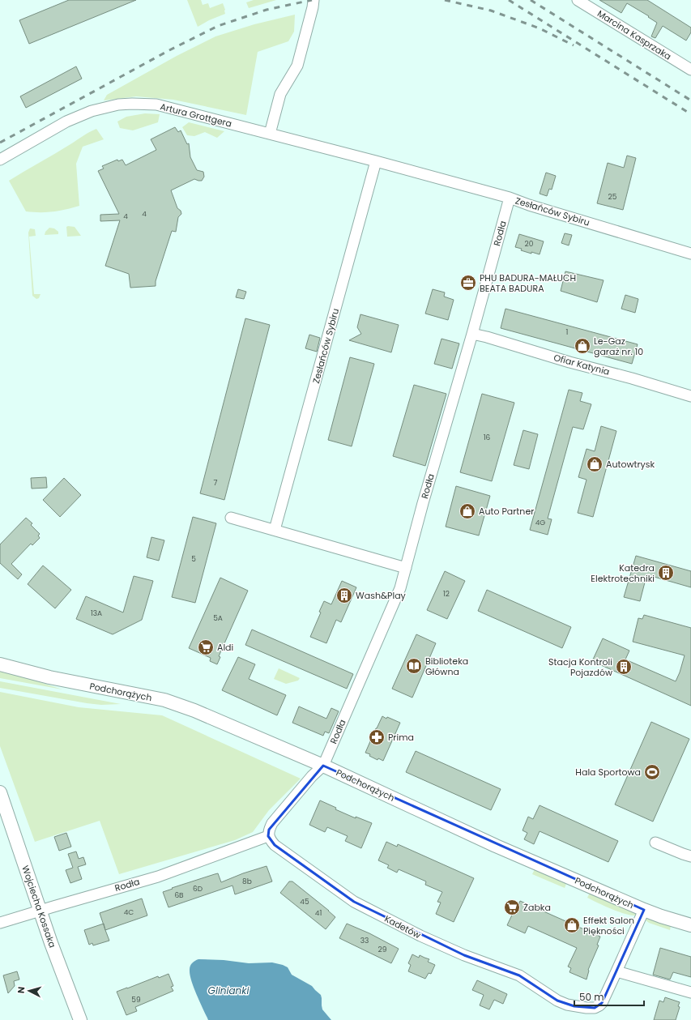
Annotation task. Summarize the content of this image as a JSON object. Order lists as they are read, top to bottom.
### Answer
{
  "streets": {
    "street": [
      "Marcina Kasprzaka",
      "Artura Grottgera",
      "Zesłańców Sybiru",
      "Rodła",
      "Ofiar Katynia",
      "Podchorążych",
      "Wojciecha Kossaka",
      "Kadetów"
    ]
  },
  "crossings": [
    ["Artura Grottgera", "Zesłańców Sybiru"],
    ["Zesłańców Sybiru", "Rodła"],
    ["Rodła", "Ofiar Katynia"],
    ["Rodła", "Podchorążych"],
    ["Rodła", "Wojciecha Kossaka"],
    ["Rodła", "Kadetów"],
    ["Podchorążych", "Kadetów"]
  ],
  "water": ["Glinianki"],
  "places": {
    "office": ["PHU BADURA-MAŁUCH BEATA BADURA"],
    "shop": [
      "Le-Gaz garaż nr. 10",
      "Autowtrysk",
      "Auto Partner",
      "Effekt Salon Piękności"
    ],
    "building": ["Katedra Elektrotechniki", "Wash&Play", "Stacja Kontroli Pojazdów"],
    "supermarket": ["Aldi", "Żabka"],
    "library": ["Biblioteka Główna"],
    "pharmacy": ["Prima"],
    "sports": ["Hala Sportowa"]
  },
  "house_numbers": [
    "25",
    "4",
    "4",
    "20",
    "1",
    "16",
    "7",
    "4G",
    "5",
    "12",
    "13A",
    "5A",
    "8b",
    "6D",
    "6B",
    "45",
    "4C",
    "41",
    "33",
    "29",
    "59"
  ],
  "scale_bar": "50 m",
  "north": "left"
}
